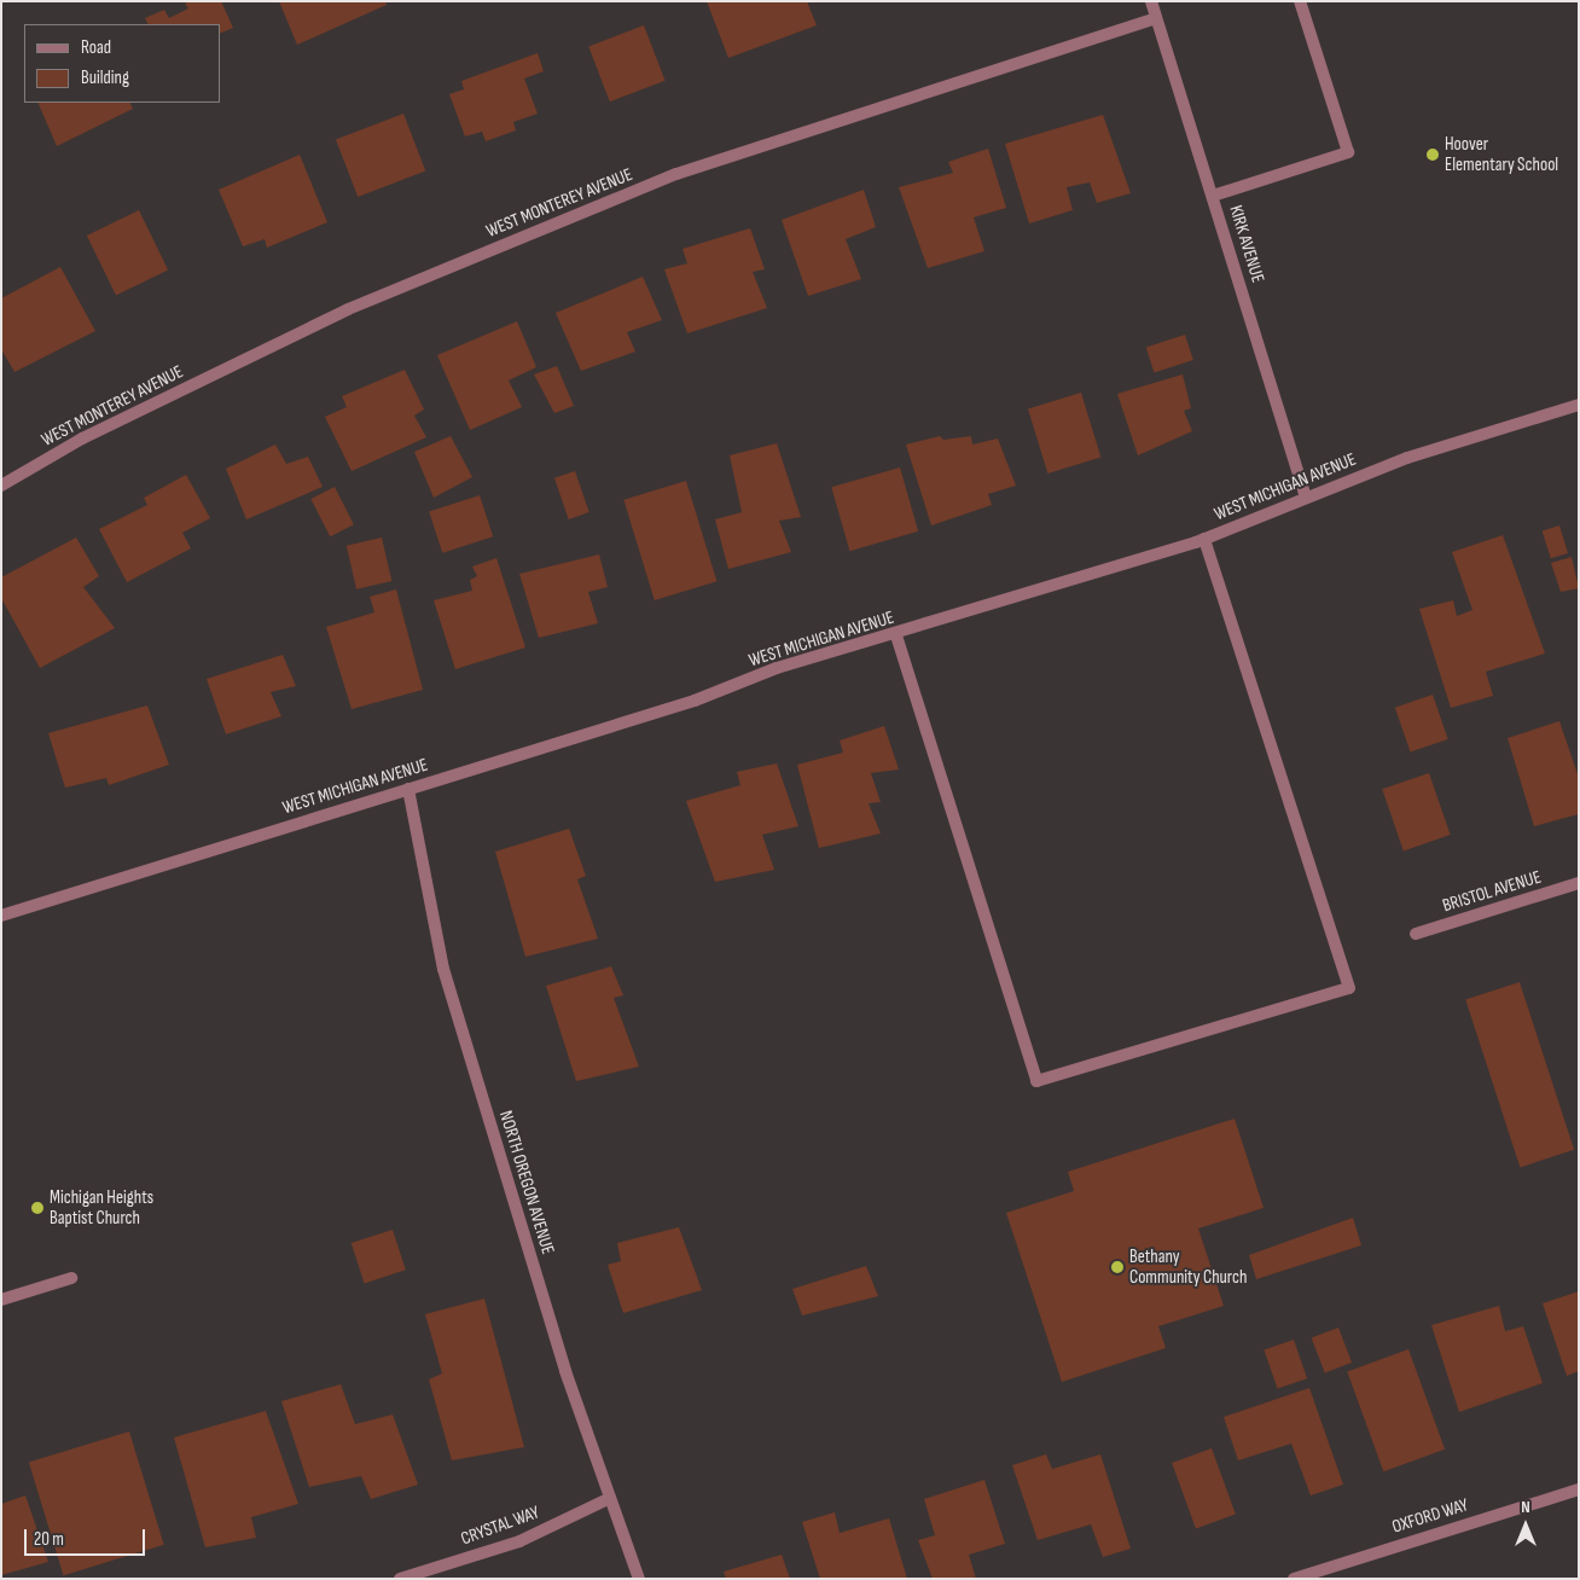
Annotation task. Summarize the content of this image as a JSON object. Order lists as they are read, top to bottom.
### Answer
{
  "streets": {
    "street": [
      "WEST MONTEREY AVENUE",
      "KIRK AVENUE",
      "WEST MICHIGAN AVENUE",
      "BRISTOL AVENUE",
      "NORTH OREGON AVENUE",
      "OXFORD WAY",
      "CRYSTAL WAY"
    ]
  },
  "crossings": [
    ["WEST MONTEREY AVENUE", "KIRK AVENUE"],
    ["KIRK AVENUE", "WEST MICHIGAN AVENUE"],
    ["WEST MICHIGAN AVENUE", "NORTH OREGON AVENUE"],
    ["NORTH OREGON AVENUE", "CRYSTAL WAY"]
  ],
  "places": ["Hoover Elementary School", "Michigan Heights Baptist Church", "Bethany Community Church"],
  "legend": ["Road", "Building"],
  "scale_bar": "20 m",
  "north": "top"
}
